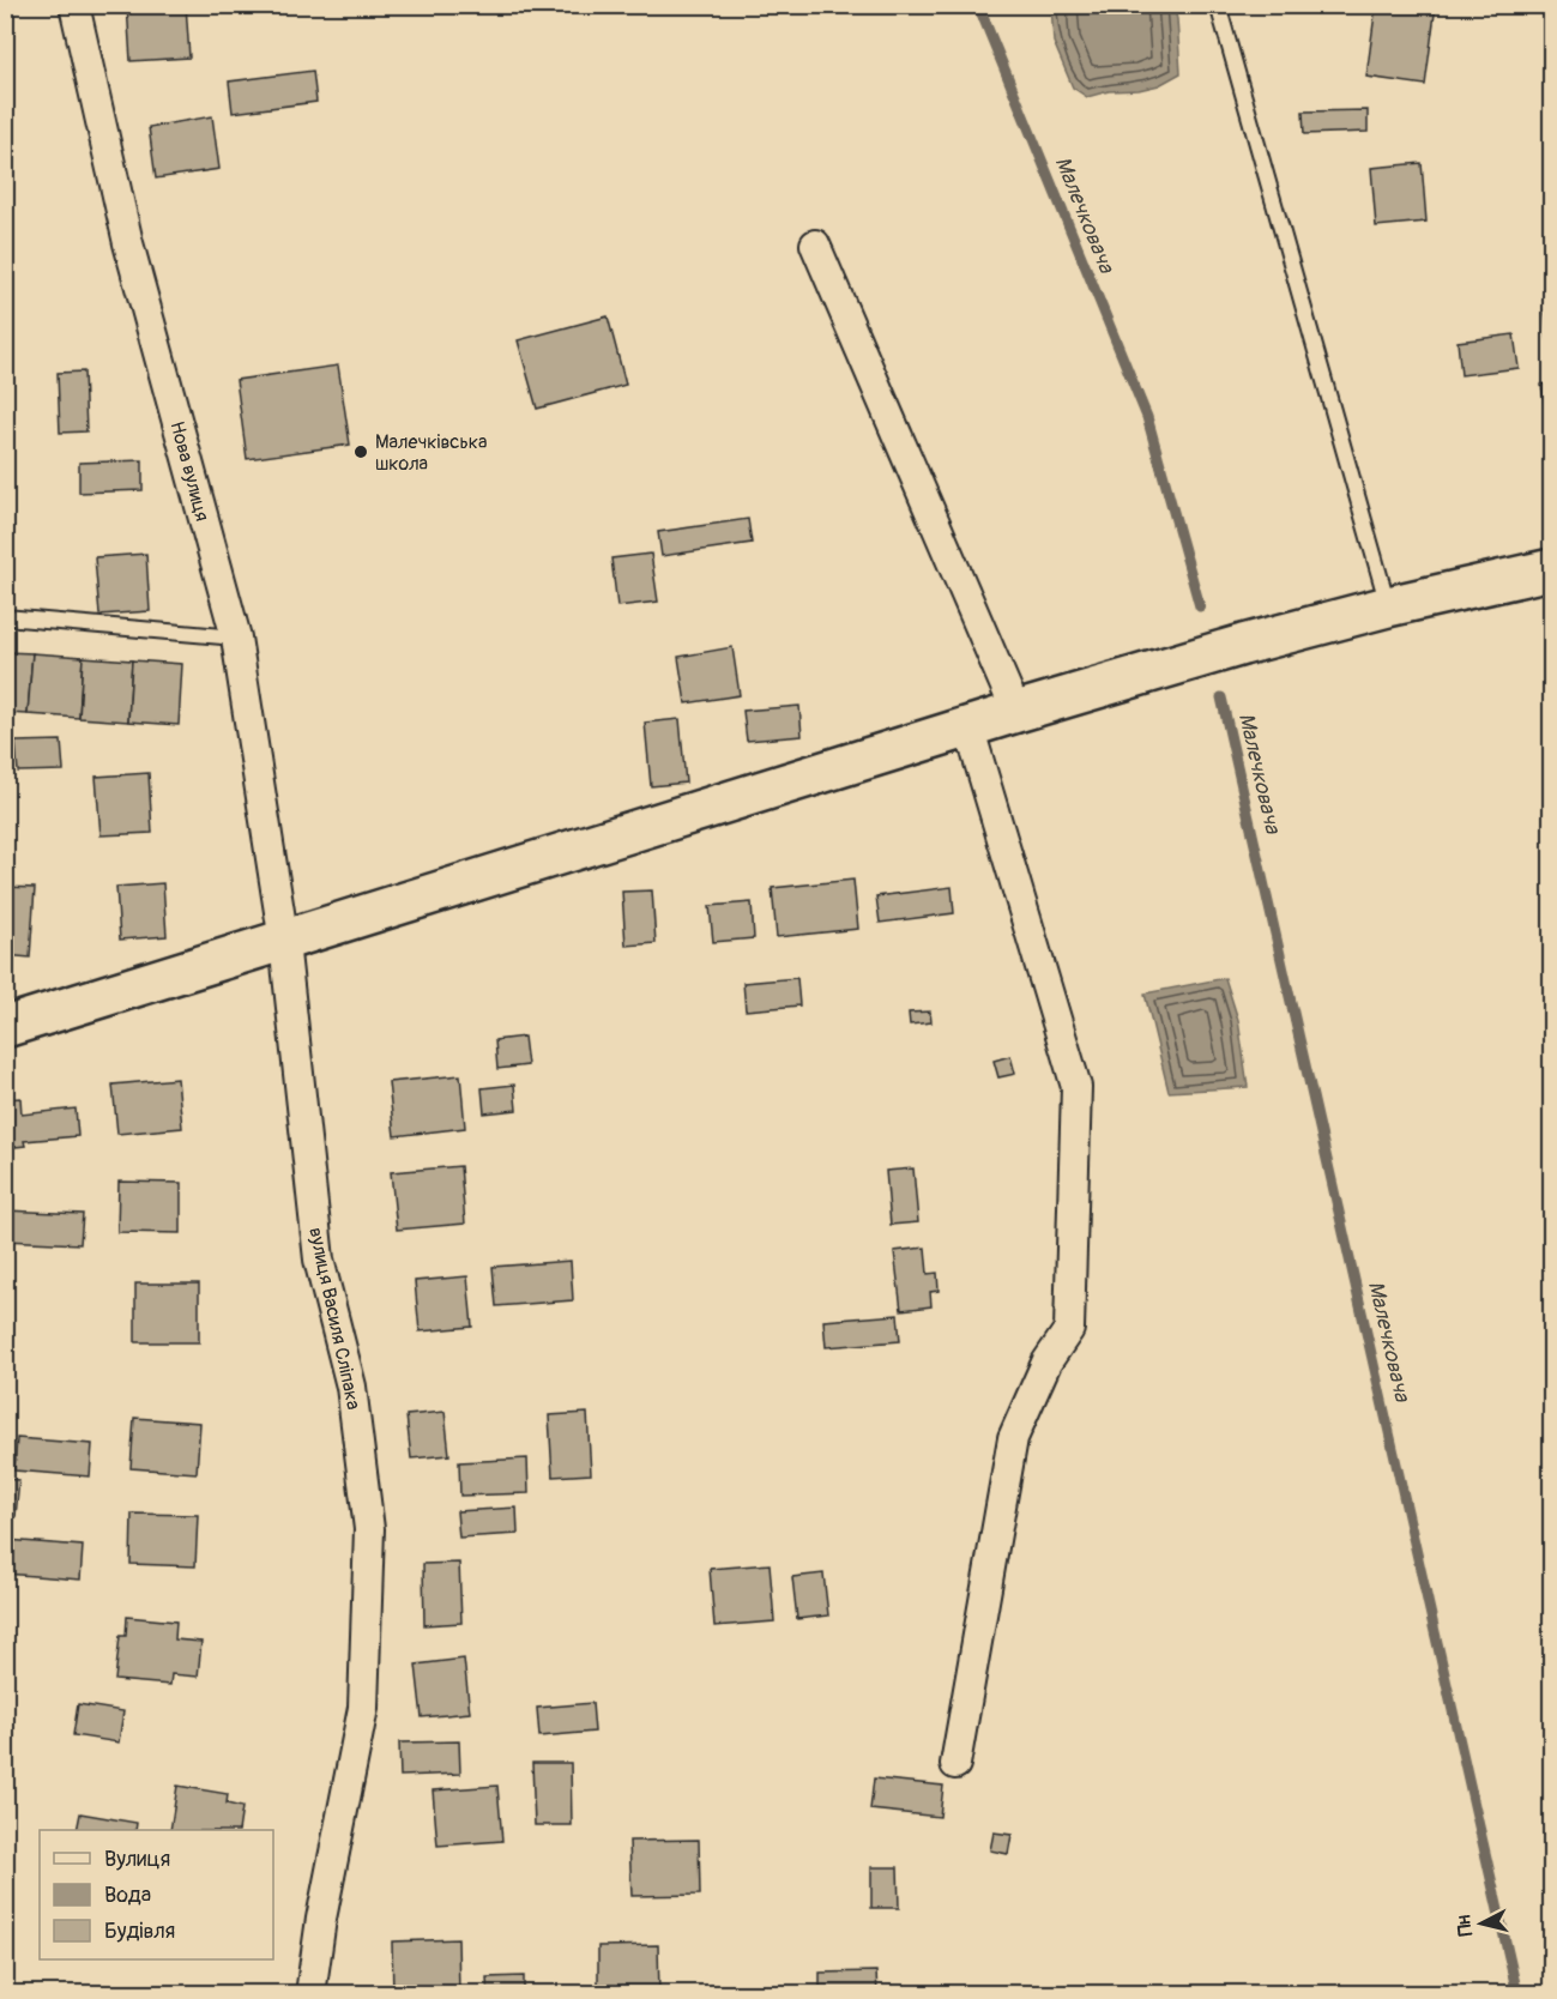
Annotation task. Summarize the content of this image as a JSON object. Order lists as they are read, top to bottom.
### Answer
{
  "streets": {
    "street": ["Нова вулиця", "вулиця Василя Сліпака"]
  },
  "crossings": [
    ["Нова вулиця", "вулиця Василя Сліпака"]
  ],
  "water": ["Малечковача"],
  "places": ["Малечківська школа"],
  "legend": ["Вулиця", "Вода", "Будівля"],
  "north": "left"
}
